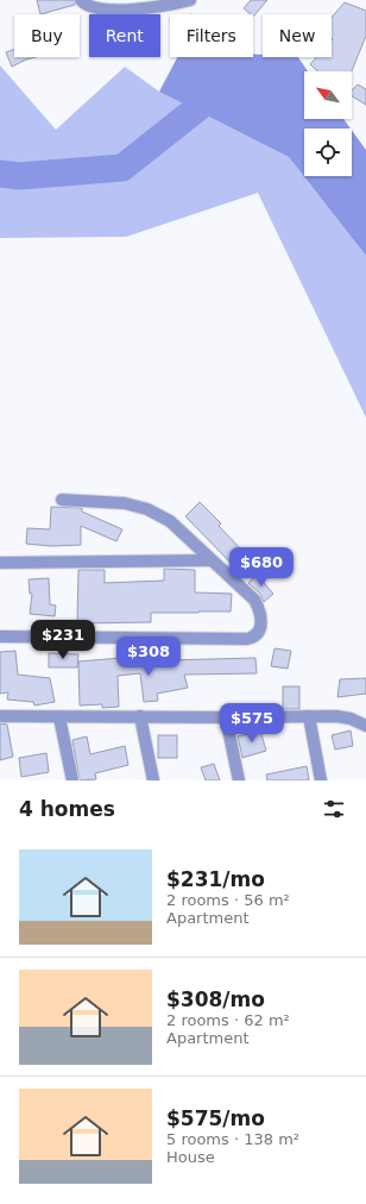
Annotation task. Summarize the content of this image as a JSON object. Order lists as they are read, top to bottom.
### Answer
{
  "north": "top left",
  "page": {
    "chip": [
      "Buy",
      "Rent",
      "Filters",
      "New"
    ],
    "price": [
      "$680",
      "$231",
      "$308",
      "$575"
    ],
    "heading": "4 homes",
    "list": [
      {
        "name": "$231/mo",
        "note": "2 rooms · 56 m² · Apartment"
      },
      {
        "name": "$308/mo",
        "note": "2 rooms · 62 m² · Apartment"
      },
      {
        "name": "$575/mo",
        "note": "5 rooms · 138 m² · House"
      }
    ]
  }
}
